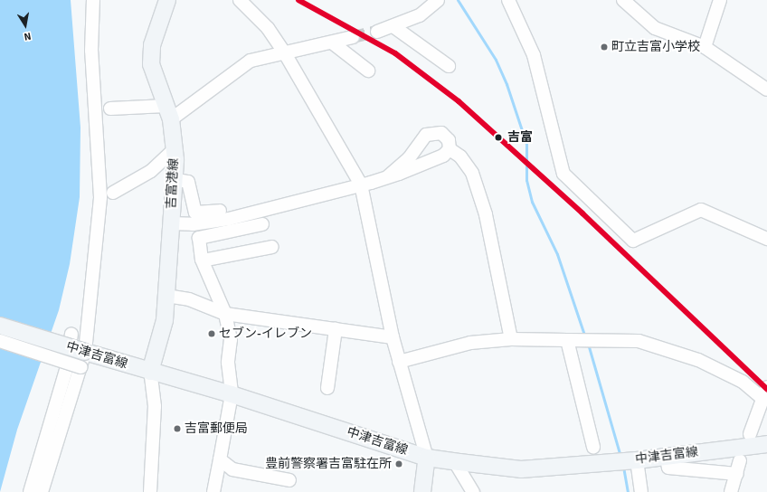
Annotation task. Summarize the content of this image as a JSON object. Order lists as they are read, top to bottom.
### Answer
{
  "streets": {
    "main road": ["吉富港線", "中津吉富線"]
  },
  "crossings": [
    ["吉富港線", "中津吉富線"]
  ],
  "places": [
    "町立吉富小学校",
    "吉富",
    "セブン-イレブン",
    "吉富郵便局",
    "豊前警察署吉富駐在所"
  ],
  "north": "bottom"
}
